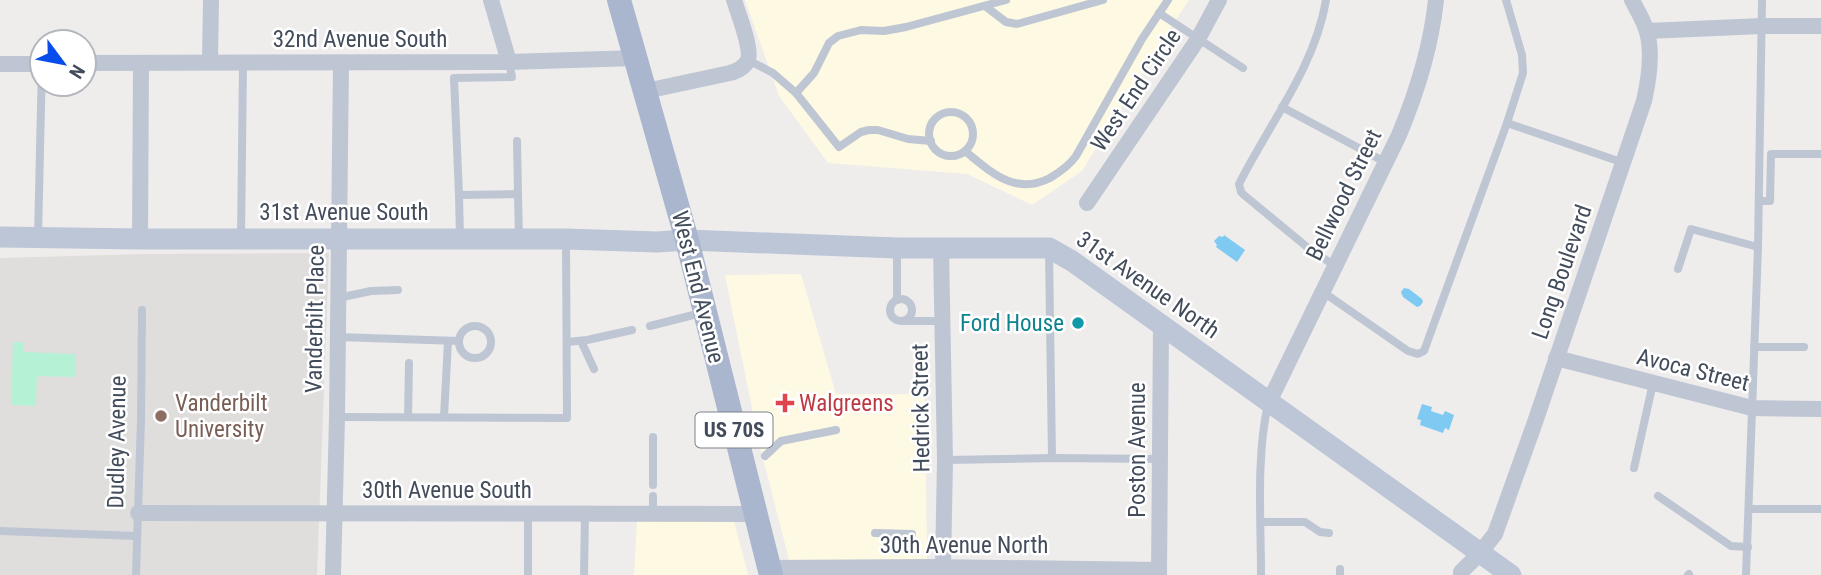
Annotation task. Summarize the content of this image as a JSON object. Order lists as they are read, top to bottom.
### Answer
{
  "streets": {
    "main road": [
      "31st Avenue South",
      "31st Avenue North",
      "West End Avenue",
      "US 70S"
    ],
    "street": [
      "32nd Avenue South",
      "West End Circle",
      "Bellwood Street",
      "Long Boulevard",
      "Vanderbilt Place",
      "Avoca Street",
      "Hedrick Street",
      "Poston Avenue",
      "30th Avenue South",
      "30th Avenue North"
    ],
    "lane": ["Dudley Avenue"]
  },
  "crossings": [
    ["32nd Avenue South", "West End Avenue"],
    ["32nd Avenue South", "Vanderbilt Place"],
    ["Bellwood Street", "31st Avenue North"],
    ["31st Avenue South", "31st Avenue North"],
    ["31st Avenue South", "West End Avenue"],
    ["31st Avenue South", "Vanderbilt Place"],
    ["Long Boulevard", "31st Avenue North"],
    ["Long Boulevard", "Avoca Street"],
    ["31st Avenue North", "West End Avenue"],
    ["31st Avenue North", "Hedrick Street"],
    ["31st Avenue North", "Poston Avenue"],
    ["West End Avenue", "30th Avenue South"],
    ["West End Avenue", "30th Avenue North"],
    ["Vanderbilt Place", "30th Avenue South"],
    ["Hedrick Street", "30th Avenue North"],
    ["Dudley Avenue", "30th Avenue South"],
    ["Poston Avenue", "30th Avenue North"]
  ],
  "places": {
    "other": ["Ford House", "Vanderbilt University"],
    "health": ["Walgreens"]
  },
  "north": "bottom right"
}
